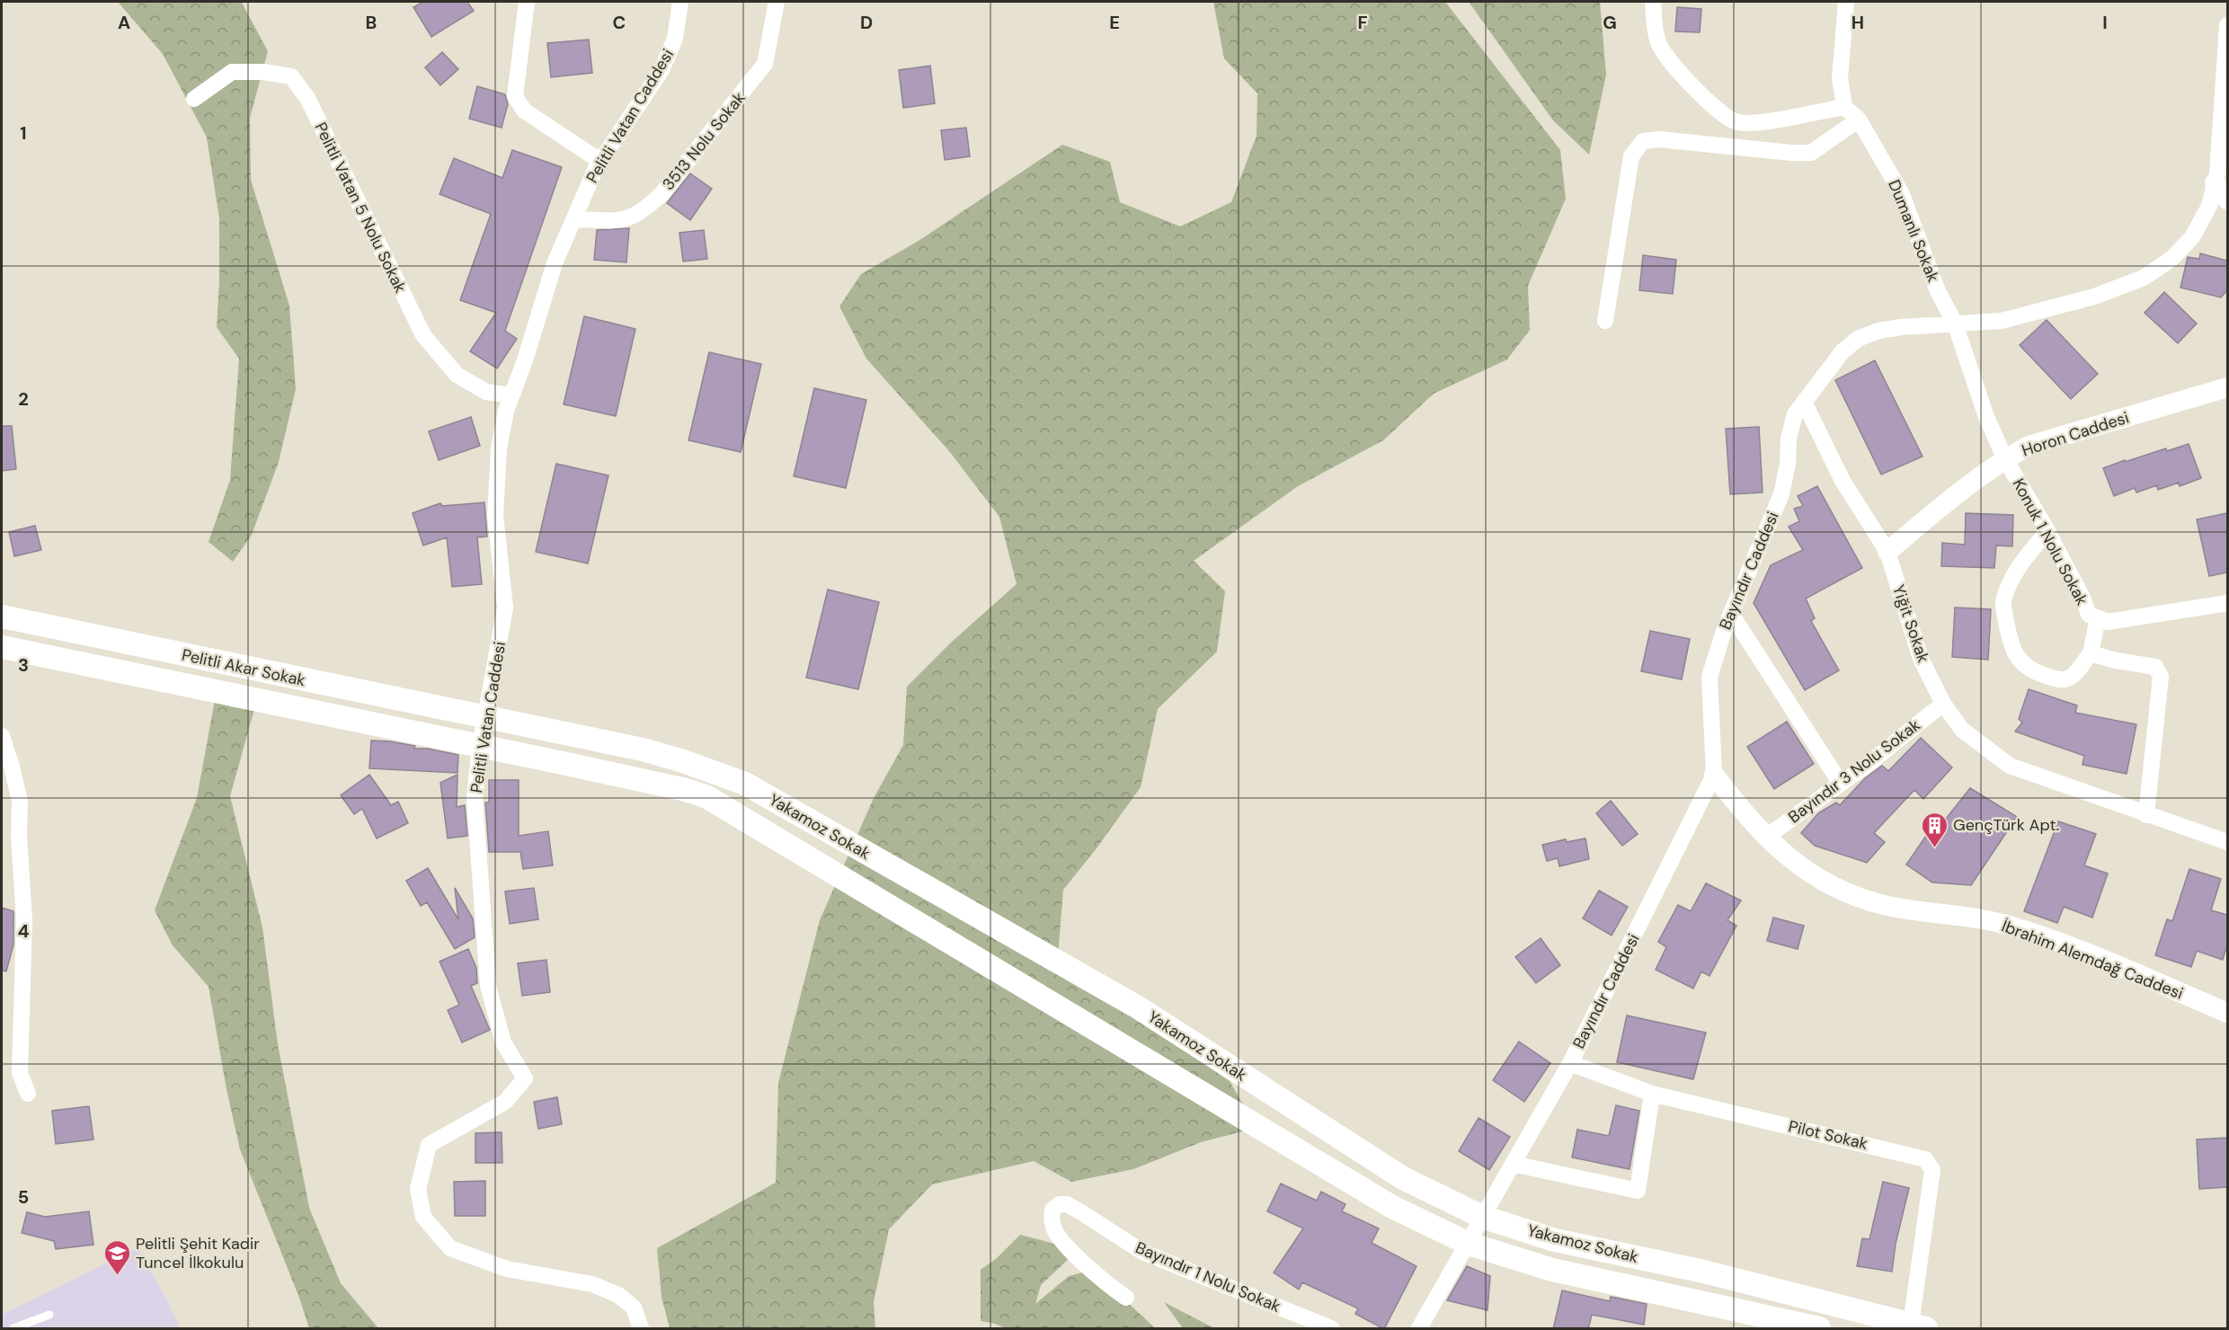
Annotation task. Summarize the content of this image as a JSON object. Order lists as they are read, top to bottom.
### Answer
{
  "streets": {
    "main road": ["Pelitli Akar Sokak", "Yakamoz Sokak"],
    "street": [
      "Pelitli Vatan Caddesi",
      "3513 Nolu Sokak",
      "Pelitli Vatan 5 Nolu Sokak",
      "Dumanlı Sokak",
      "Horon Caddesi",
      "Konuk 1 Nolu Sokak",
      "Bayındır Caddesi",
      "Yiğit Sokak",
      "Bayındır 3 Nolu Sokak",
      "İbrahim Alemdağ Caddesi",
      "Pilot Sokak",
      "Bayındır 1 Nolu Sokak"
    ]
  },
  "crossings": [
    ["Pelitli Vatan Caddesi", "3513 Nolu Sokak"],
    ["Pelitli Vatan Caddesi", "Pelitli Vatan 5 Nolu Sokak"],
    ["Pelitli Vatan Caddesi", "Pelitli Akar Sokak"],
    ["Pelitli Vatan Caddesi", "Yakamoz Sokak"],
    ["Dumanlı Sokak", "Horon Caddesi"],
    ["Dumanlı Sokak", "Konuk 1 Nolu Sokak"],
    ["Dumanlı Sokak", "Bayındır Caddesi"],
    ["Horon Caddesi", "Konuk 1 Nolu Sokak"],
    ["Horon Caddesi", "Yiğit Sokak"],
    ["Bayındır Caddesi", "Yiğit Sokak"],
    ["Bayındır Caddesi", "Yakamoz Sokak"],
    ["Bayındır Caddesi", "İbrahim Alemdağ Caddesi"],
    ["Bayındır Caddesi", "Pilot Sokak"],
    ["Yiğit Sokak", "Bayındır 3 Nolu Sokak"],
    ["Pelitli Akar Sokak", "Yakamoz Sokak"],
    ["Bayındır 3 Nolu Sokak", "İbrahim Alemdağ Caddesi"],
    ["Yakamoz Sokak", "Pilot Sokak"]
  ],
  "places": {
    "building": ["GençTürk Apt."],
    "school or university": ["Pelitli Şehit Kadir Tuncel İlkokulu"]
  },
  "grid": {
    "columns": [
      "A",
      "B",
      "C",
      "D",
      "E",
      "F",
      "G",
      "H",
      "I"
    ],
    "rows": [
      "1",
      "2",
      "3",
      "4",
      "5"
    ]
  }
}
